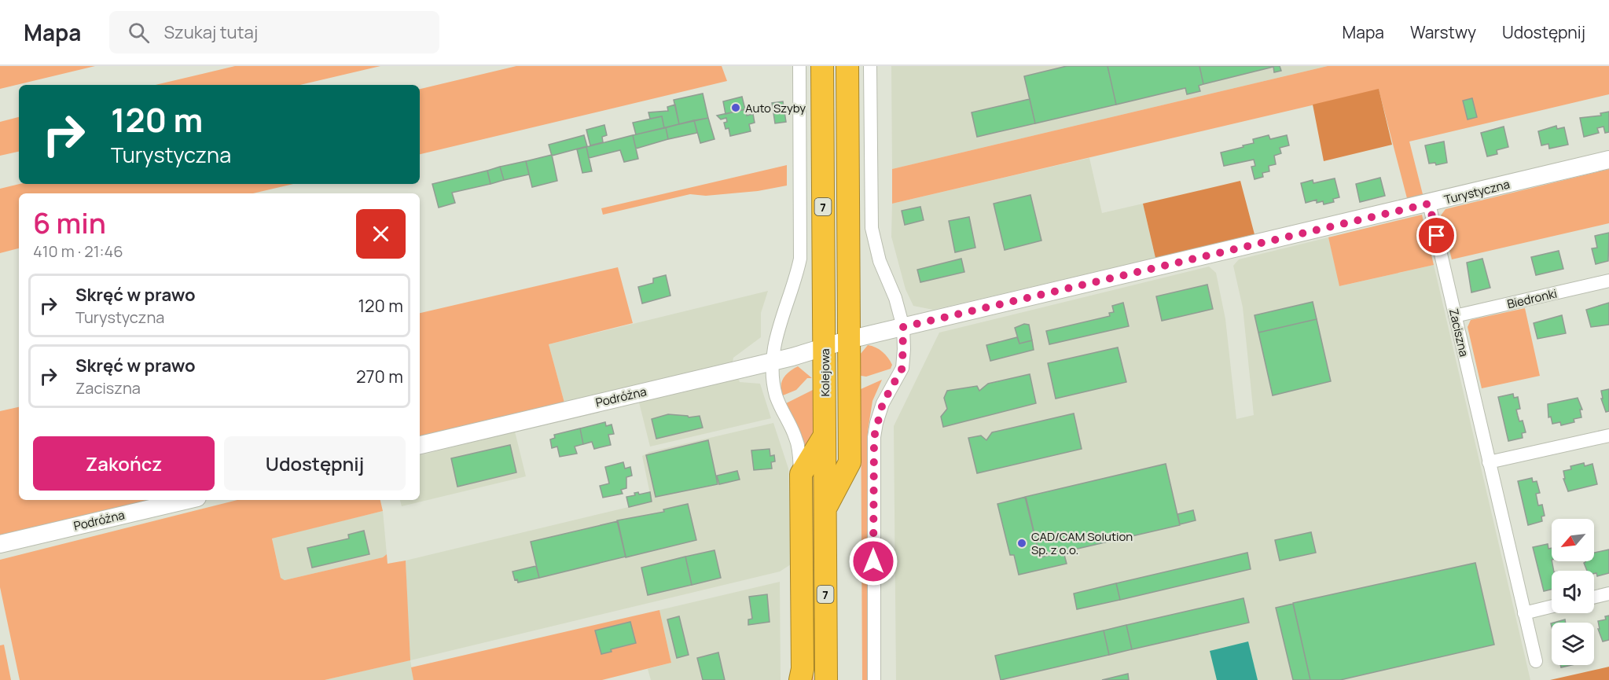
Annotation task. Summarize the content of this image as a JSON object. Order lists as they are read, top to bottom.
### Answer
{
  "streets": {
    "highway": ["7", "Kolejowa"],
    "street": [
      "Turystyczna",
      "Biedronki",
      "Zaciszna",
      "Podróżna"
    ]
  },
  "crossings": [
    ["Turystyczna", "Zaciszna"],
    ["Turystyczna", "Kolejowa"],
    ["Turystyczna", "Podróżna"],
    ["Biedronki", "Zaciszna"],
    ["Kolejowa", "Podróżna"]
  ],
  "places": ["Auto Szyby", "CAD/CAM Solution Sp. z o.o."],
  "north": "bottom left",
  "page": {
    "header": "Mapa",
    "search": "Szukaj tutaj",
    "nav": ["Mapa", "Warstwy", "Udostępnij"],
    "turn": ["120 m", "Turystyczna"],
    "heading": ["6 min", "410 m · 21:46"],
    "list": [
      {
        "name": "Skręć w prawo",
        "note": "Turystyczna",
        "value": "120 m"
      },
      {
        "name": "Skręć w prawo",
        "note": "Zaciszna",
        "value": "270 m"
      }
    ],
    "buttons": ["Zakończ", "Udostępnij"]
  }
}
